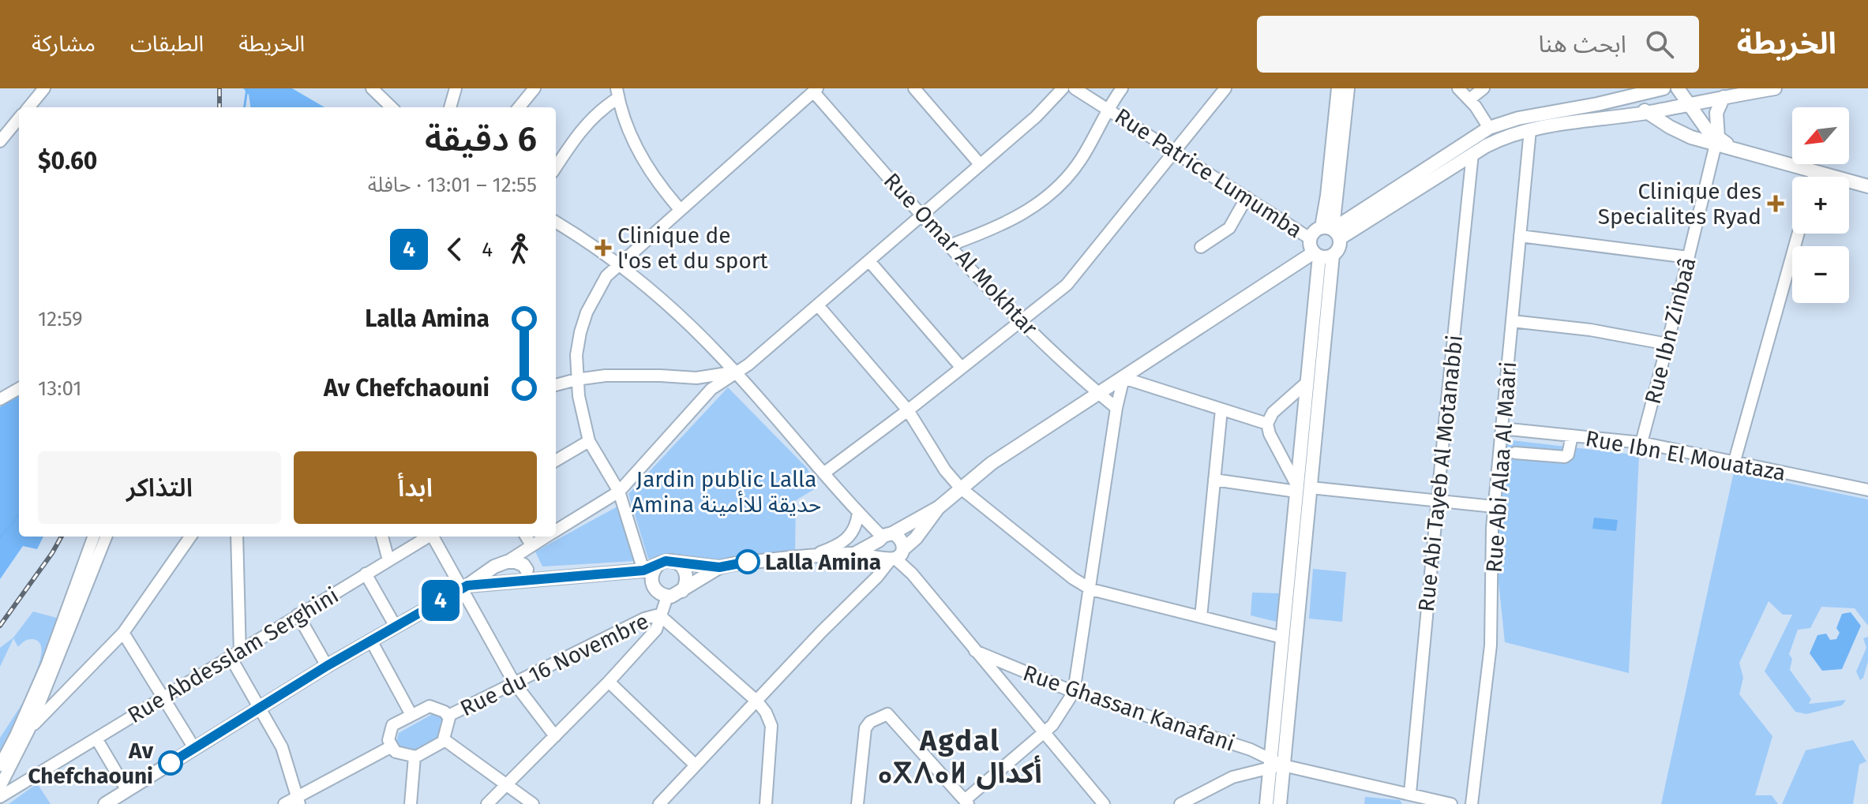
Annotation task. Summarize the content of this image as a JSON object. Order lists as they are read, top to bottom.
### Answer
{
  "streets": {
    "street": [
      "Rue Patrice Lumumba",
      "Rue Omar Al Mokhtar",
      "Rue Ibn Zinbaâ",
      "Rue Ibn El Mouataza",
      "Rue Abi Alaa Al Maâri",
      "Rue Abi Tayeb Al Motanabbi",
      "Rue Abdesslam Serghini",
      "Rue du 16 Novembre",
      "Rue Ghassan Kanafani"
    ]
  },
  "crossings": [
    ["Rue Ibn Zinbaâ", "Rue Ibn El Mouataza"],
    ["Rue Ibn El Mouataza", "Rue Abi Alaa Al Maâri"],
    ["Rue Abi Tayeb Al Motanabbi", "Rue Ghassan Kanafani"]
  ],
  "districts": ["Agdal ⴰⴳⴷⴰⵍ أكدال"],
  "parks": ["Jardin public Lalla Amina حديقة للاأمينة"],
  "places": {
    "health": ["Clinique des Specialites Ryad", "Clinique de l'os et du sport"],
    "other": ["Lalla Amina", "Av Chefchaouni"]
  },
  "lines": ["bus line 4"],
  "north": "bottom left",
  "page": {
    "header": "الخريطة",
    "search": "ابحث هنا",
    "nav": ["الخريطة", "الطبقات", "مشاركة"],
    "on_map": "4",
    "map_buttons": ["+", "−"],
    "heading": ["6 دقيقة", "12:55 – 13:01 · حافلة", "$0.60"],
    "legs": ["4", "4"],
    "list": [
      {
        "name": "Lalla Amina",
        "value": "12:59"
      },
      {
        "name": "Av Chefchaouni",
        "value": "13:01"
      }
    ],
    "buttons": ["ابدأ", "التذاكر"]
  }
}
